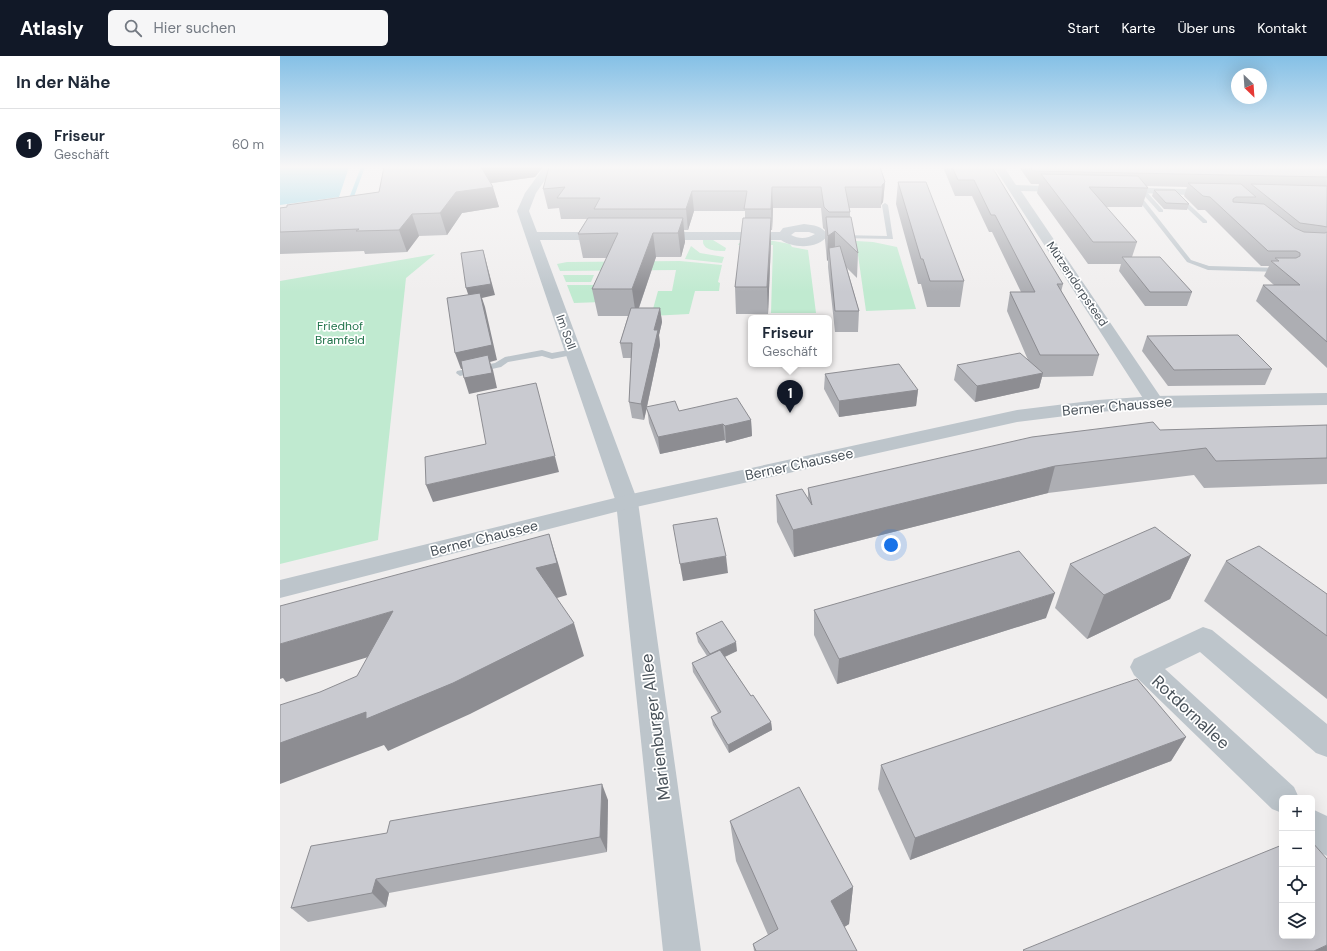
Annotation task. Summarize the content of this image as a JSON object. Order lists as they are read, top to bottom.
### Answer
{
  "streets": {
    "street": [
      "Mützendorpsteed",
      "Im Soll",
      "Berner Chaussee",
      "Rotdornallee",
      "Marienburger Allee"
    ]
  },
  "crossings": [
    ["Mützendorpsteed", "Berner Chaussee"],
    ["Im Soll", "Berner Chaussee"],
    ["Im Soll", "Marienburger Allee"],
    ["Berner Chaussee", "Marienburger Allee"]
  ],
  "parks": ["Friedhof Bramfeld"],
  "north": "bottom right",
  "page": {
    "header": "Atlasly",
    "search": "Hier suchen",
    "nav": [
      "Start",
      "Karte",
      "Über uns",
      "Kontakt"
    ],
    "heading": "In der Nähe",
    "list": [
      {
        "mark": "1",
        "name": "Friseur",
        "note": "Geschäft",
        "value": "60 m"
      }
    ],
    "popup": ["Friseur", "Geschäft"],
    "pins": "1",
    "map_buttons": ["+", "−"]
  }
}
